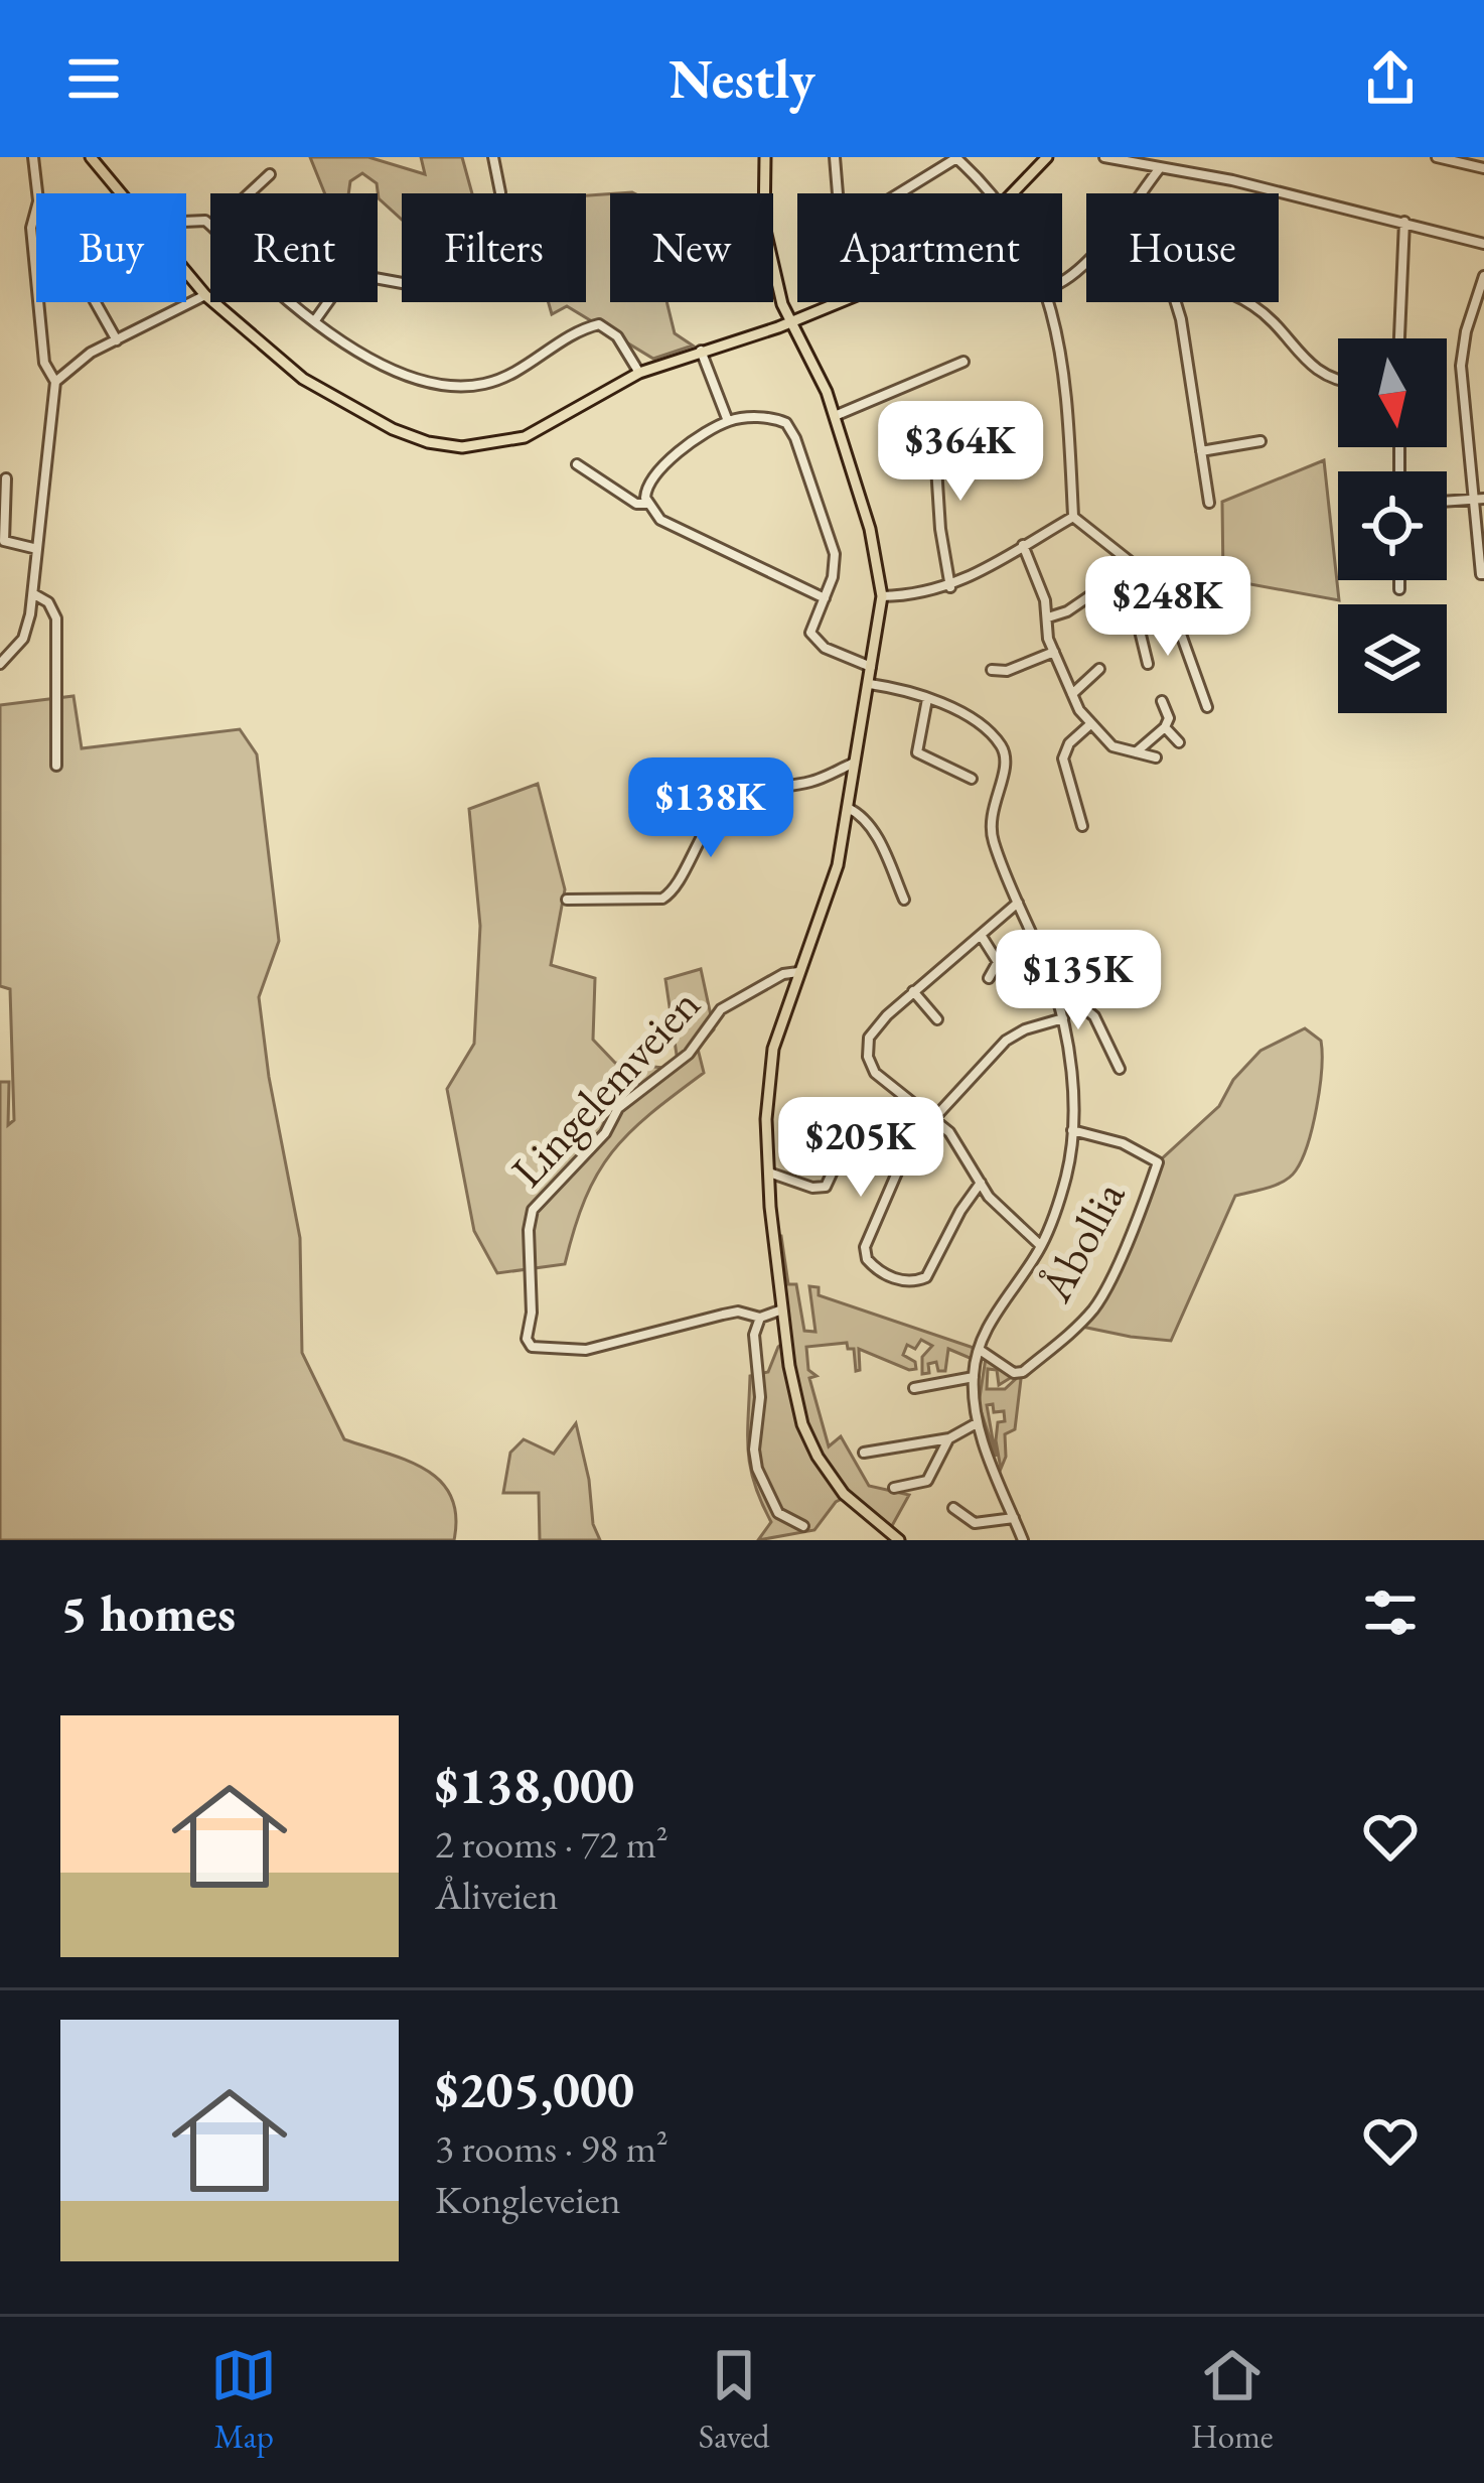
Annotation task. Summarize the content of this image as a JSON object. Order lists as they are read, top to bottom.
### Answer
{
  "streets": {
    "street": ["Lingelemveien", "Åbollia"]
  },
  "north": "bottom",
  "page": {
    "header": "Nestly",
    "chip": [
      "Buy",
      "Rent",
      "Filters",
      "New",
      "Apartment",
      "House"
    ],
    "price": [
      "$364K",
      "$248K",
      "$138K",
      "$135K",
      "$205K"
    ],
    "heading": "5 homes",
    "list": [
      {
        "name": "$138,000",
        "note": "2 rooms · 72 m² · Åliveien"
      },
      {
        "name": "$205,000",
        "note": "3 rooms · 98 m² · Kongleveien"
      }
    ],
    "tabs": ["Map", "Saved", "Home"]
  }
}
